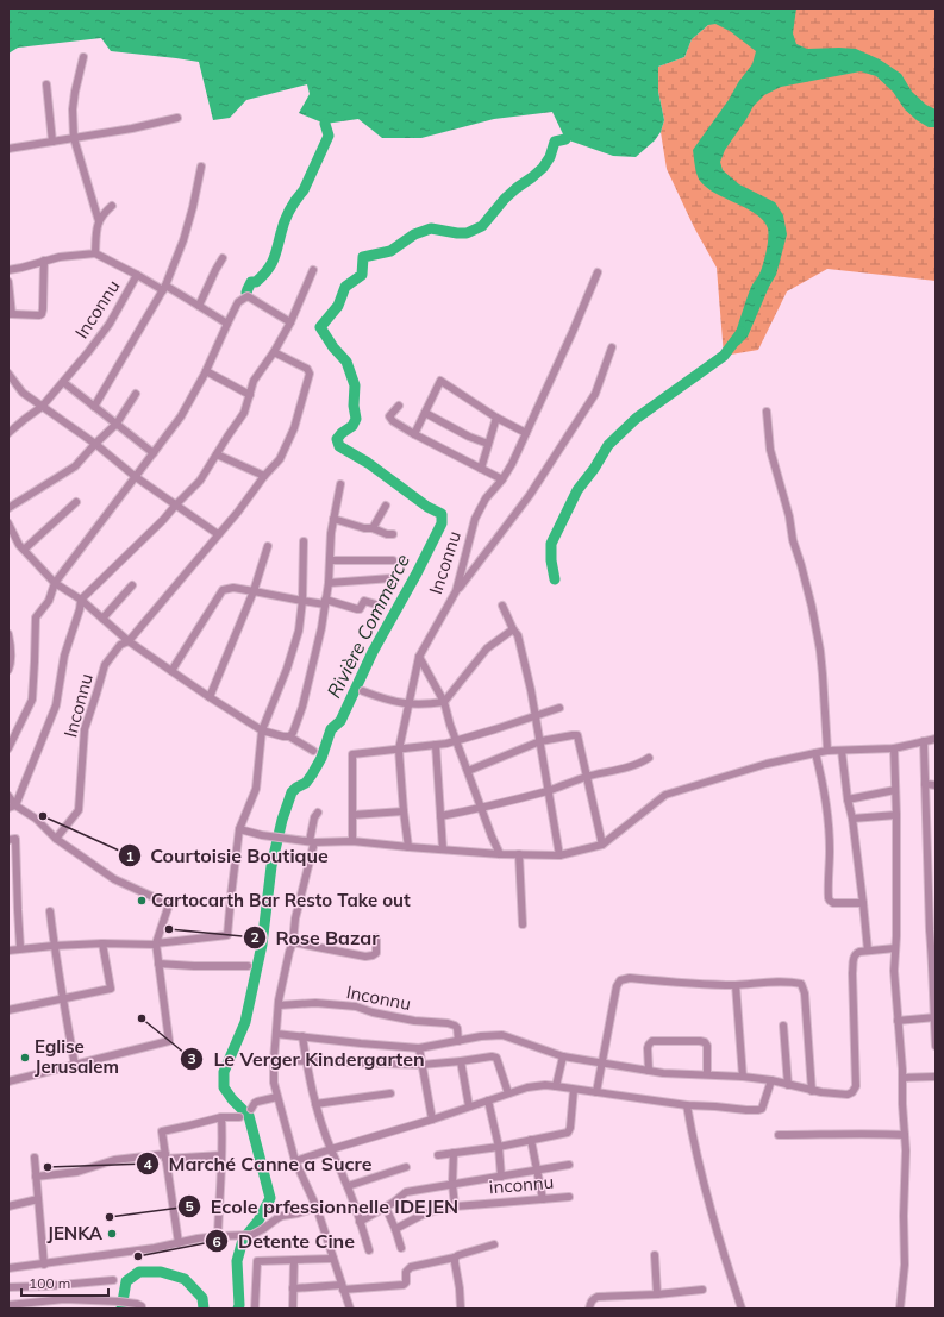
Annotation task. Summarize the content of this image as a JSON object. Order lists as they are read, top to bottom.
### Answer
{
  "streets": {
    "street": ["Inconnu", "inconnu"]
  },
  "water": ["Rivière Commerce"],
  "places": [
    "Courtoisie Boutique",
    "Cartocarth Bar Resto Take out",
    "Rose Bazar",
    "Le Verger Kindergarten",
    "Eglise Jerusalem",
    "Marché Canne a Sucre",
    "Ecole prfessionnelle IDEJEN",
    "JENKA",
    "Detente Cine"
  ],
  "scale_bar": "100 m"
}
